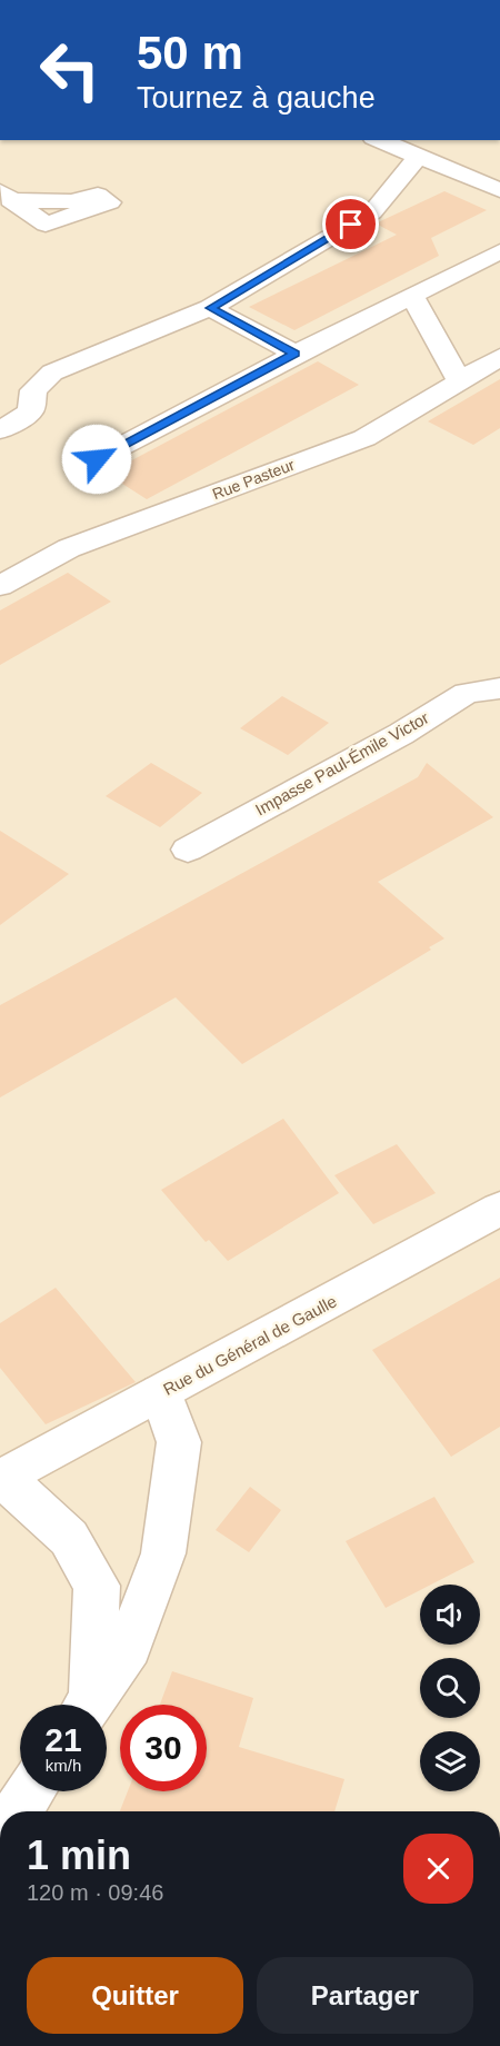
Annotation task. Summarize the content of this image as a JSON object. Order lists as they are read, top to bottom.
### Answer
{
  "streets": {
    "street": ["Rue Pasteur", "Impasse Paul-Émile Victor", "Rue du Général de Gaulle"]
  },
  "page": {
    "turn": ["50 m", "Tournez à gauche"],
    "speed": "21 km/h",
    "limit": "30",
    "heading": ["1 min", "120 m · 09:46"],
    "buttons": ["Quitter", "Partager"]
  }
}
